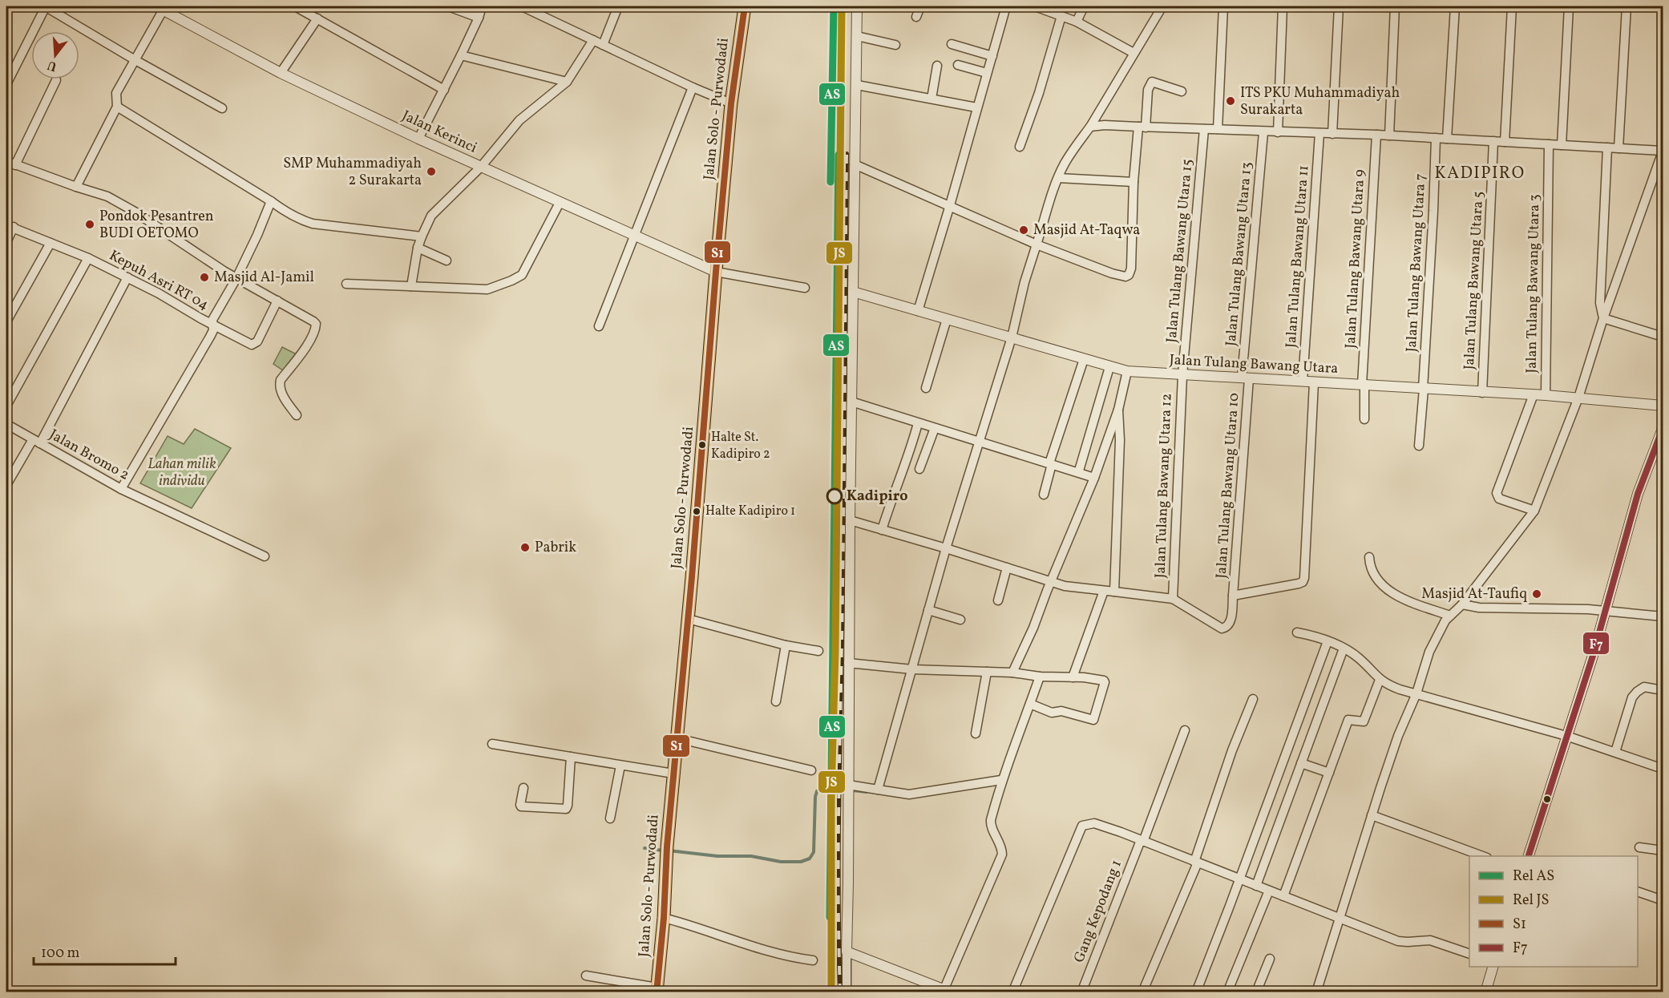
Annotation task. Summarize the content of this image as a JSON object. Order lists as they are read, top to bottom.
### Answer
{
  "streets": {
    "main road": ["Jalan Solo - Purwodadi"],
    "street": [
      "Jalan Kerinci",
      "Jalan Tulang Bawang Utara 15",
      "Jalan Tulang Bawang Utara 13",
      "Jalan Tulang Bawang Utara 11",
      "Jalan Tulang Bawang Utara 9",
      "Jalan Tulang Bawang Utara 7",
      "Kepuh Asri RT 04",
      "Jalan Tulang Bawang Utara 5",
      "Jalan Tulang Bawang Utara 3",
      "Jalan Tulang Bawang Utara",
      "Jalan Bromo 2",
      "Jalan Tulang Bawang Utara 12",
      "Jalan Tulang Bawang Utara 10",
      "Gang Kepodang 1"
    ]
  },
  "crossings": [
    ["Jalan Solo - Purwodadi", "Jalan Kerinci"],
    ["Jalan Tulang Bawang Utara 15", "Jalan Tulang Bawang Utara"],
    ["Jalan Tulang Bawang Utara 15", "Jalan Tulang Bawang Utara 12"],
    ["Jalan Tulang Bawang Utara 13", "Jalan Tulang Bawang Utara"],
    ["Jalan Tulang Bawang Utara 13", "Jalan Tulang Bawang Utara 10"],
    ["Jalan Tulang Bawang Utara 11", "Jalan Tulang Bawang Utara"],
    ["Jalan Tulang Bawang Utara 9", "Jalan Tulang Bawang Utara"],
    ["Jalan Tulang Bawang Utara 7", "Jalan Tulang Bawang Utara"],
    ["Kepuh Asri RT 04", "Jalan Bromo 2"],
    ["Jalan Tulang Bawang Utara 5", "Jalan Tulang Bawang Utara"],
    ["Jalan Tulang Bawang Utara 3", "Jalan Tulang Bawang Utara"],
    ["Jalan Tulang Bawang Utara", "Jalan Tulang Bawang Utara 12"],
    ["Jalan Tulang Bawang Utara", "Jalan Tulang Bawang Utara 10"],
    ["Jalan Tulang Bawang Utara 12", "Jalan Tulang Bawang Utara 10"]
  ],
  "districts": ["KADIPIRO"],
  "parks": ["Lahan milik individu"],
  "places": [
    "ITS PKU Muhammadiyah Surakarta",
    "SMP Muhammadiyah 2 Surakarta",
    "Pondok Pesantren BUDI OETOMO",
    "Masjid At-Taqwa",
    "Masjid Al-Jamil",
    "Halte St. Kadipiro 2",
    "Kadipiro",
    "Halte Kadipiro 1",
    "Pabrik",
    "Masjid At-Taufiq"
  ],
  "lines": [
    "rail line AS",
    "rail line JS",
    "transit line S1",
    "transit line F7"
  ],
  "legend": [
    "Rel AS",
    "Rel JS",
    "S1",
    "F7"
  ],
  "scale_bar": "100 m",
  "north": "bottom"
}
